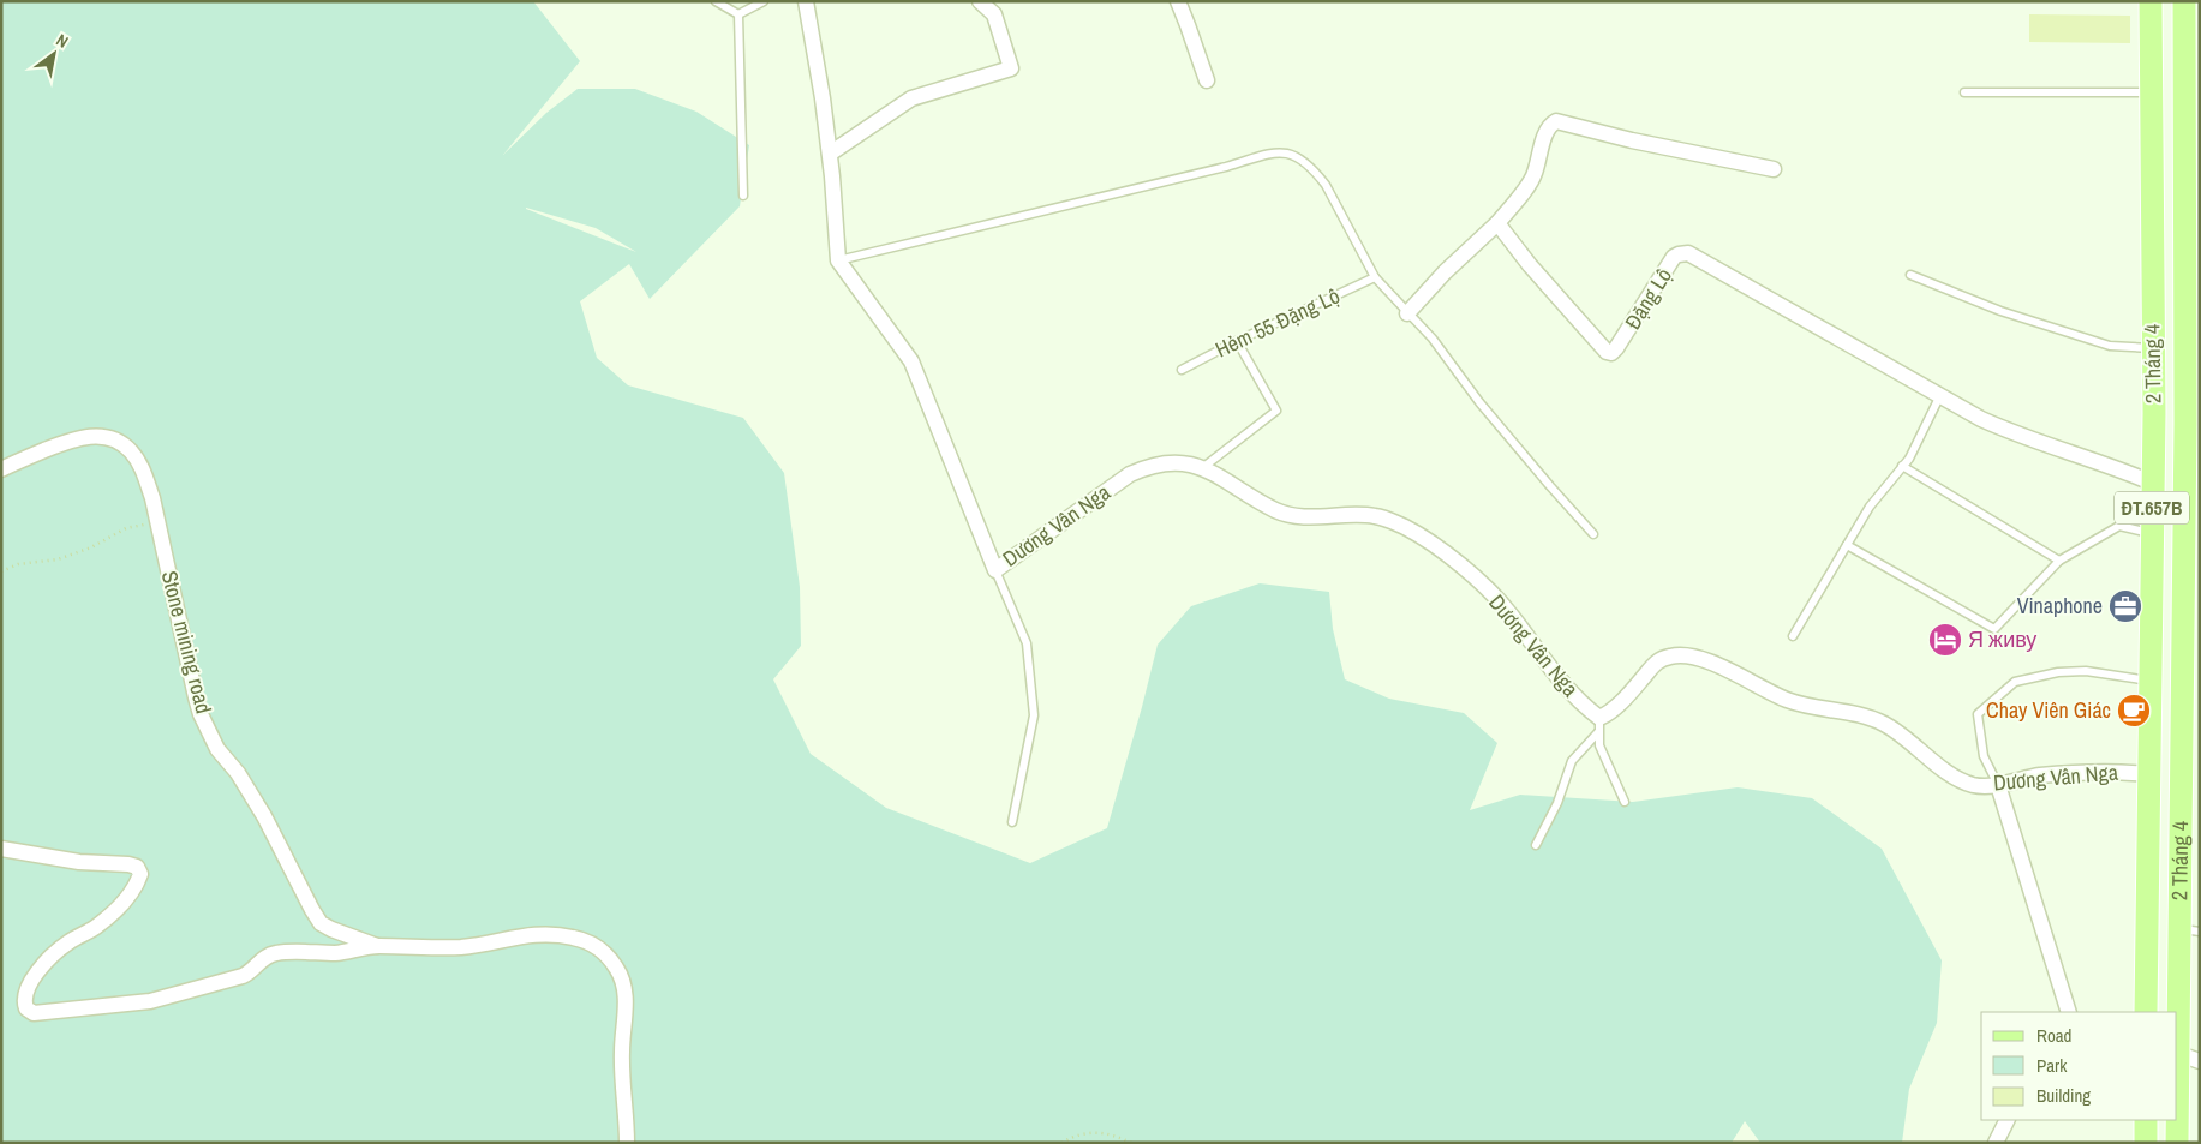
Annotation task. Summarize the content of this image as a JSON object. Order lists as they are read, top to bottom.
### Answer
{
  "streets": {
    "main road": ["2 Tháng 4", "ĐT.657B"],
    "street": ["Đặng Lộ", "Dương Vân Nga", "Stone mining road"],
    "lane": ["Hẻm 55 Đặng Lộ"]
  },
  "crossings": [
    ["Đặng Lộ", "2 Tháng 4"],
    ["2 Tháng 4", "Dương Vân Nga"]
  ],
  "places": {
    "office": ["Vinaphone"],
    "hotel": ["Я живу"],
    "cafe": ["Chay Viên Giác"]
  },
  "legend": ["Road", "Park", "Building"],
  "north": "top right"
}
